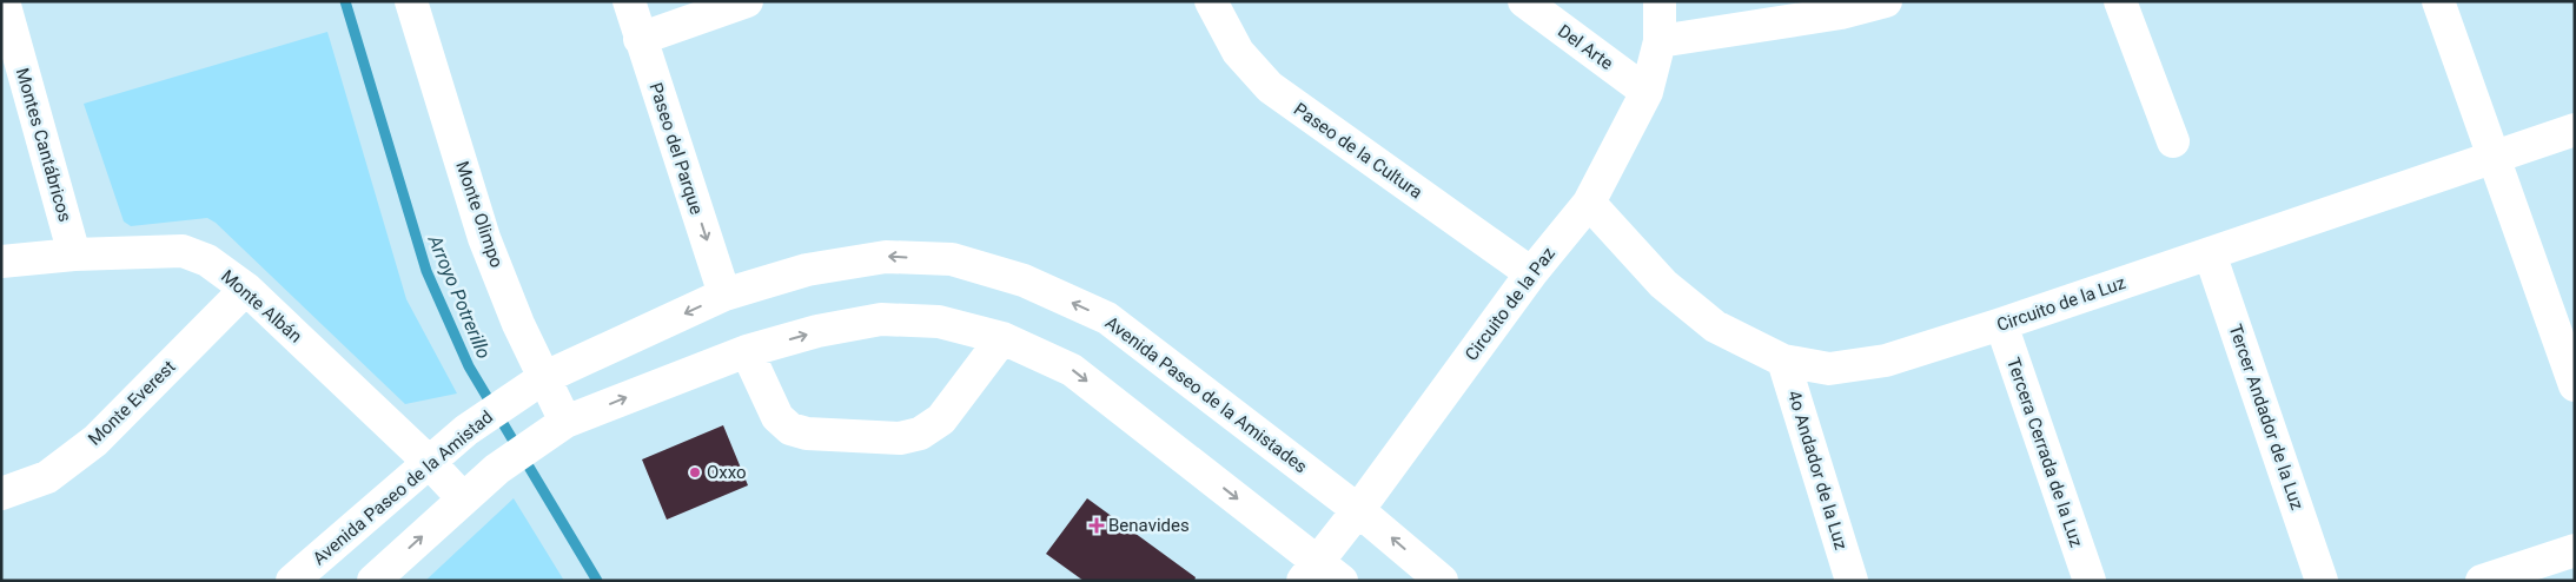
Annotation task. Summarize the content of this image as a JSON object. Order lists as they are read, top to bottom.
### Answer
{
  "streets": {
    "street": [
      "Del Arte",
      "Montes Cantábricos",
      "Paseo del Parque",
      "Paseo de la Cultura",
      "Monte Olimpo",
      "Circuito de la Paz",
      "Circuito de la Luz",
      "Monte Albán",
      "Avenida Paseo de la Amistades",
      "Monte Everest",
      "Tercer Andador de la Luz",
      "Tercera Cerrada de la Luz",
      "4o Andador de la Luz",
      "Avenida Paseo de la Amistad"
    ]
  },
  "crossings": [
    ["Del Arte", "Circuito de la Paz"],
    ["Montes Cantábricos", "Monte Albán"],
    ["Paseo del Parque", "Avenida Paseo de la Amistades"],
    ["Paseo de la Cultura", "Circuito de la Paz"],
    ["Monte Olimpo", "Avenida Paseo de la Amistades"],
    ["Monte Olimpo", "Avenida Paseo de la Amistad"],
    ["Circuito de la Paz", "Circuito de la Luz"],
    ["Circuito de la Paz", "Avenida Paseo de la Amistades"],
    ["Circuito de la Luz", "Tercer Andador de la Luz"],
    ["Circuito de la Luz", "Tercera Cerrada de la Luz"],
    ["Circuito de la Luz", "4o Andador de la Luz"],
    ["Monte Albán", "Monte Everest"],
    ["Monte Albán", "Avenida Paseo de la Amistad"],
    ["Avenida Paseo de la Amistades", "Avenida Paseo de la Amistad"]
  ],
  "one_way": ["Paseo del Parque"],
  "water": ["Arroyo Potrerillo"],
  "places": {
    "other": ["Oxxo"],
    "health": ["Benavides"]
  }
}
